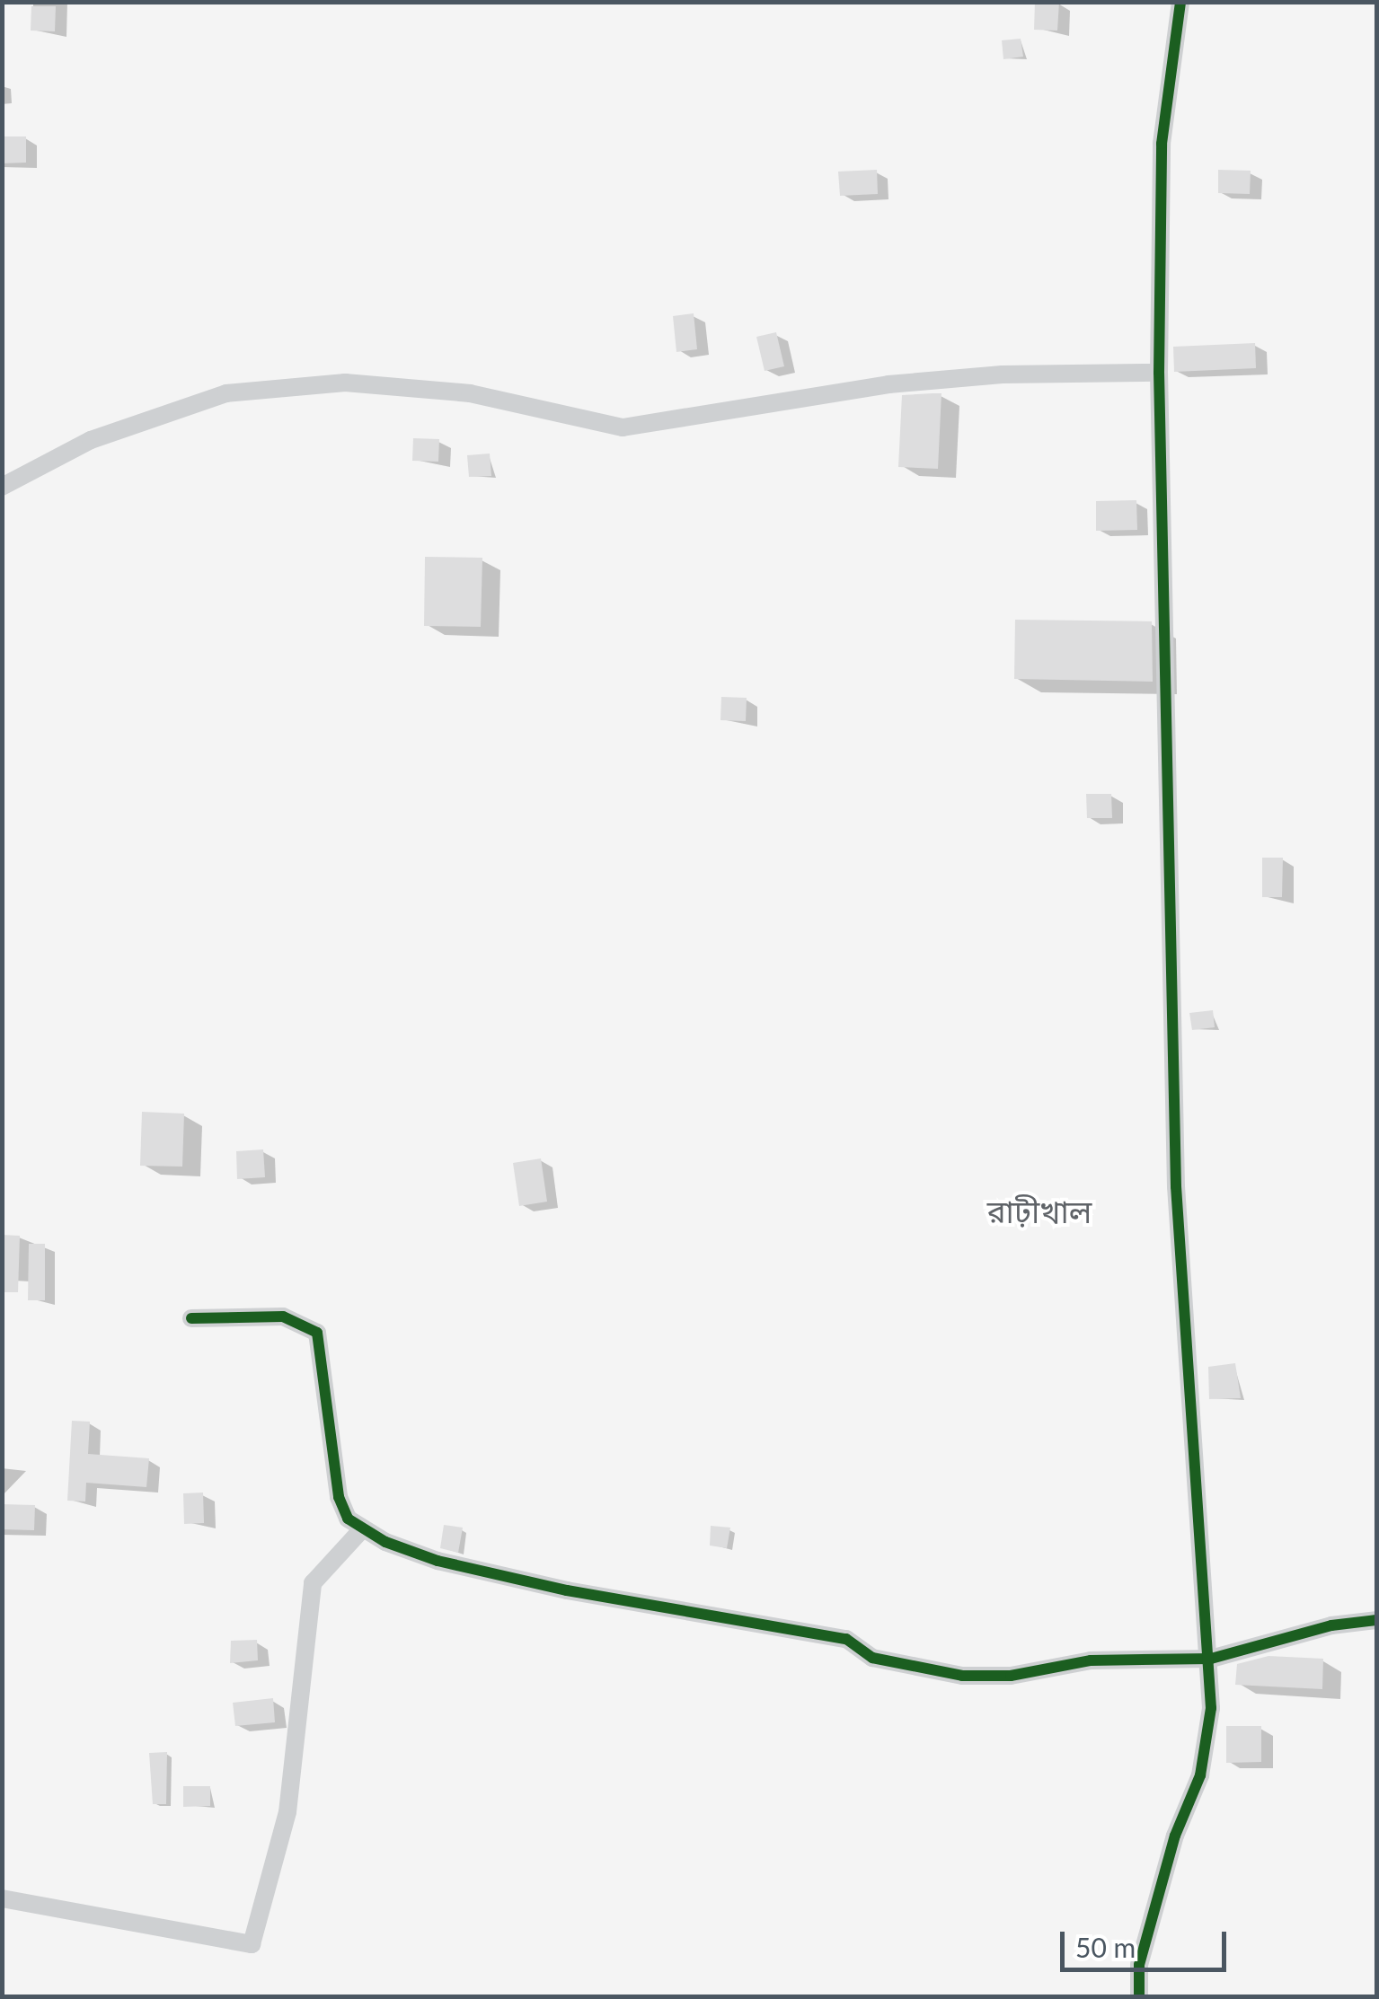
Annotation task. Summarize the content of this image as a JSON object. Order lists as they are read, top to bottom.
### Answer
{
  "districts": ["রাঢ়ীখাল"],
  "scale_bar": "50 m"
}
